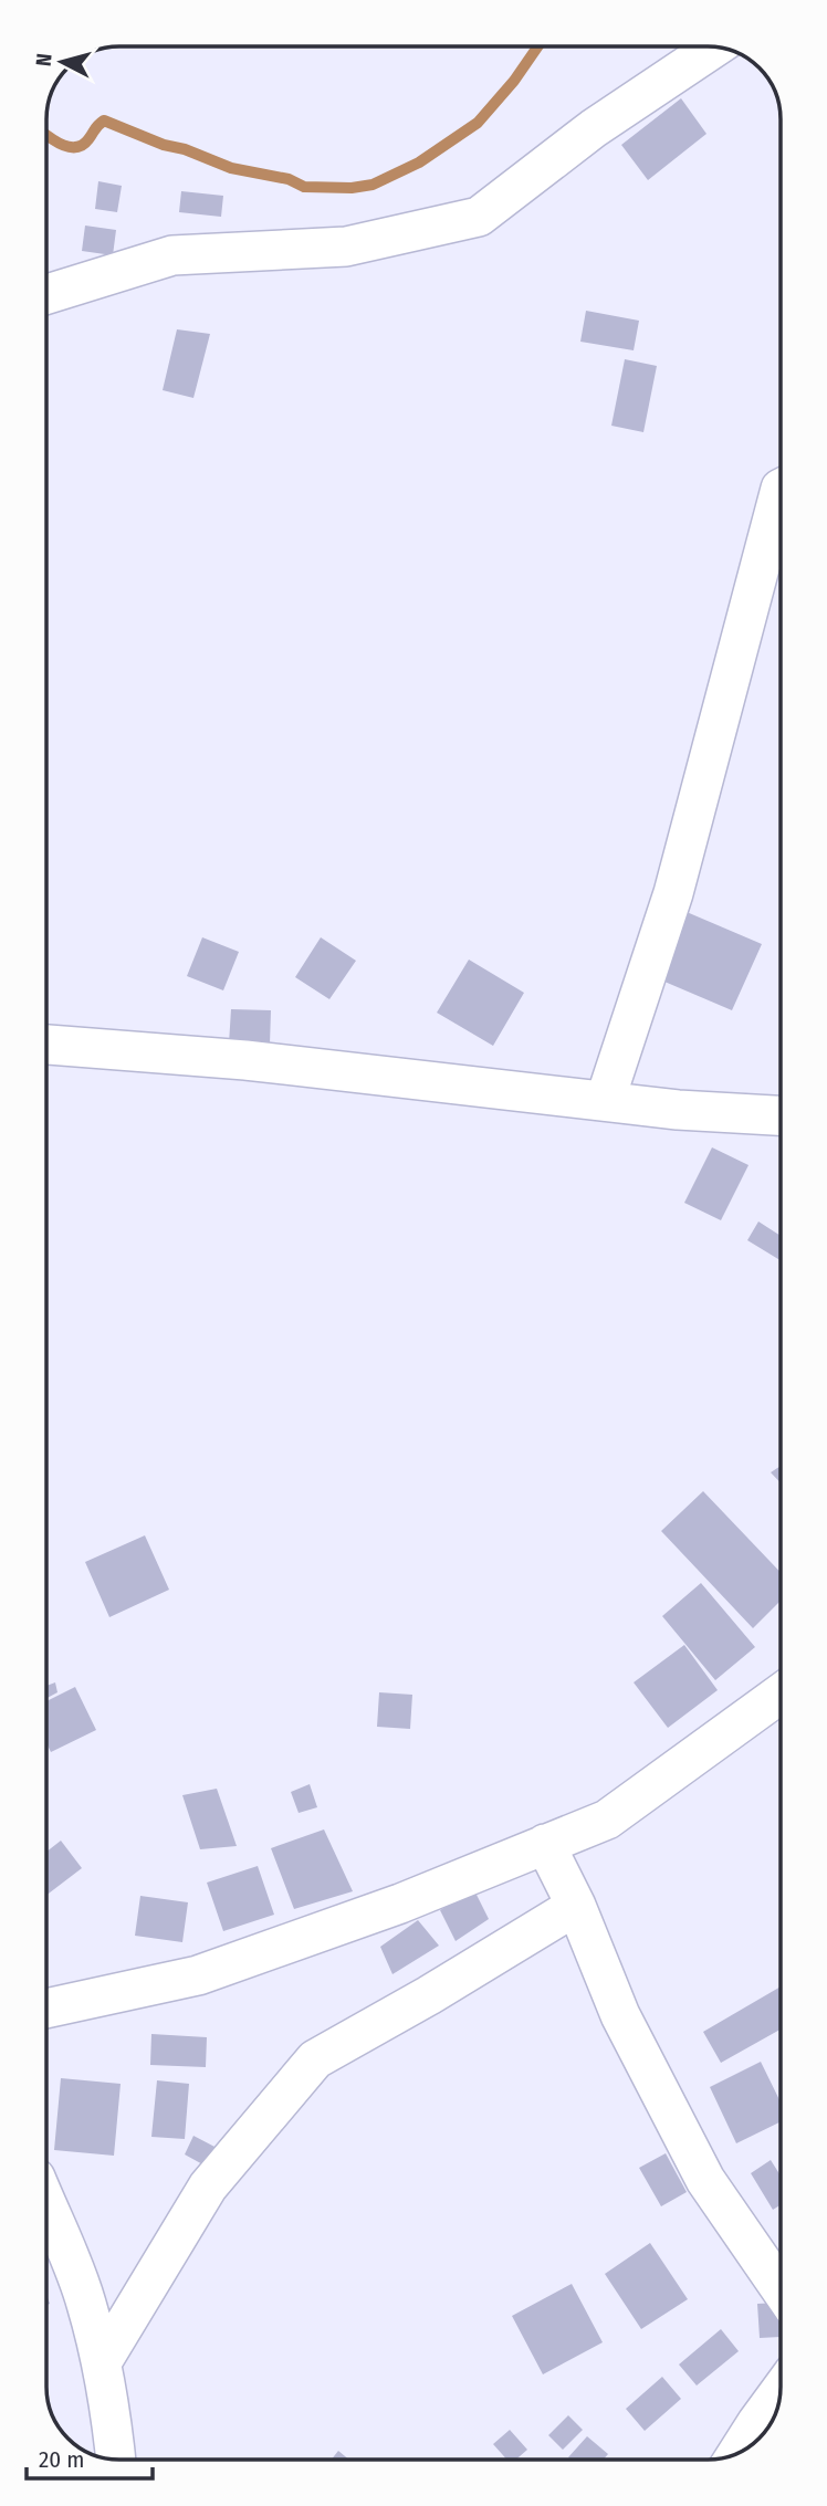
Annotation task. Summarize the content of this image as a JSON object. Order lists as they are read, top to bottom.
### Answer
{
  "scale_bar": "20 m",
  "north": "left"
}
